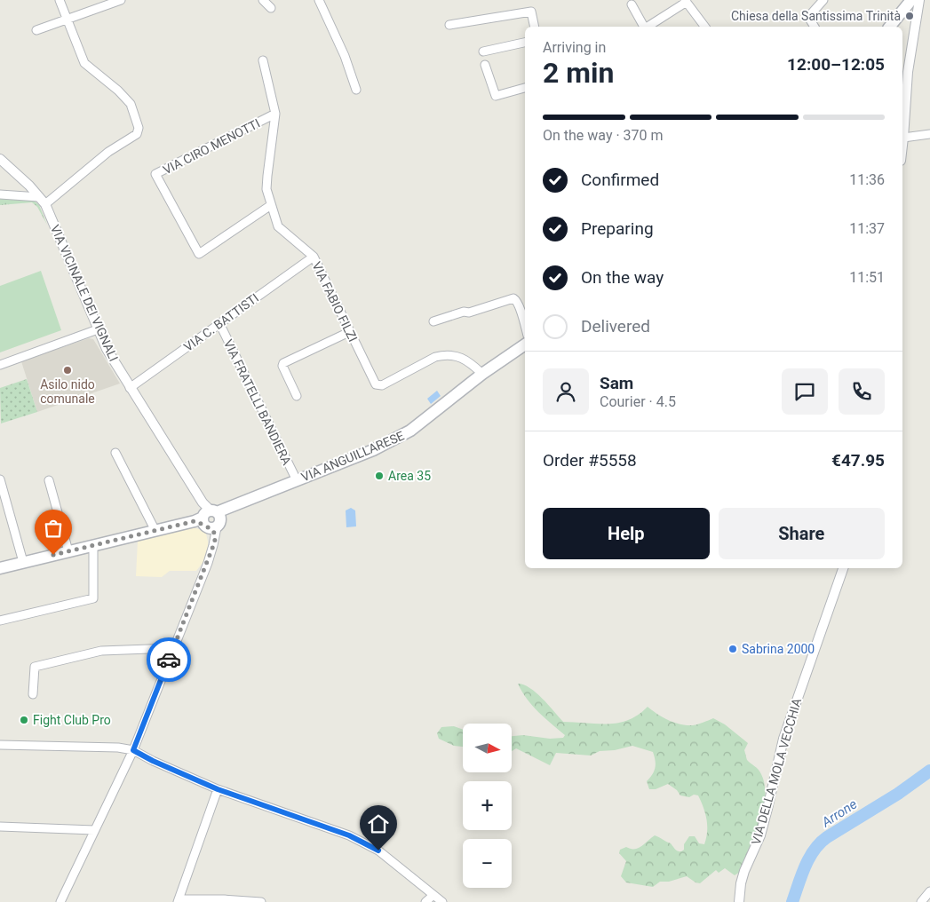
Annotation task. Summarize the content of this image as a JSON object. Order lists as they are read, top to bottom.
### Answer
{
  "streets": {
    "main road": ["VIA ANGUILLARESE"],
    "street": [
      "VIA CIRO MENOTTI",
      "VIA VICINALE DEI VIGNALI",
      "VIA FABIO FILZI",
      "VIA C. BATTISTI",
      "VIA FRATELLI BANDIERA",
      "VIA DELLA MOLA VECCHIA"
    ]
  },
  "crossings": [
    ["VIA CIRO MENOTTI", "VIA FABIO FILZI"],
    ["VIA VICINALE DEI VIGNALI", "VIA C. BATTISTI"],
    ["VIA VICINALE DEI VIGNALI", "VIA ANGUILLARESE"],
    ["VIA FABIO FILZI", "VIA C. BATTISTI"],
    ["VIA FABIO FILZI", "VIA ANGUILLARESE"],
    ["VIA C. BATTISTI", "VIA FRATELLI BANDIERA"],
    ["VIA FRATELLI BANDIERA", "VIA ANGUILLARESE"]
  ],
  "water": ["Arrone"],
  "places": [
    "Chiesa della Santissima Trinità",
    "Asilo nido comunale",
    "Area 35",
    "Sabrina 2000",
    "Fight Club Pro"
  ],
  "north": "right",
  "page": {
    "heading": ["2 min", "Arriving in", "12:00–12:05"],
    "panel": [
      "Sam",
      "Courier · 4.5",
      "Order #5558",
      "€47.95"
    ],
    "bar": "On the way · 370 m",
    "list": [
      ["Confirmed", "11:36"],
      ["Preparing", "11:37"],
      ["On the way", "11:51"],
      "Delivered"
    ],
    "buttons": ["Help", "Share"],
    "map_buttons": ["+", "−"]
  }
}
